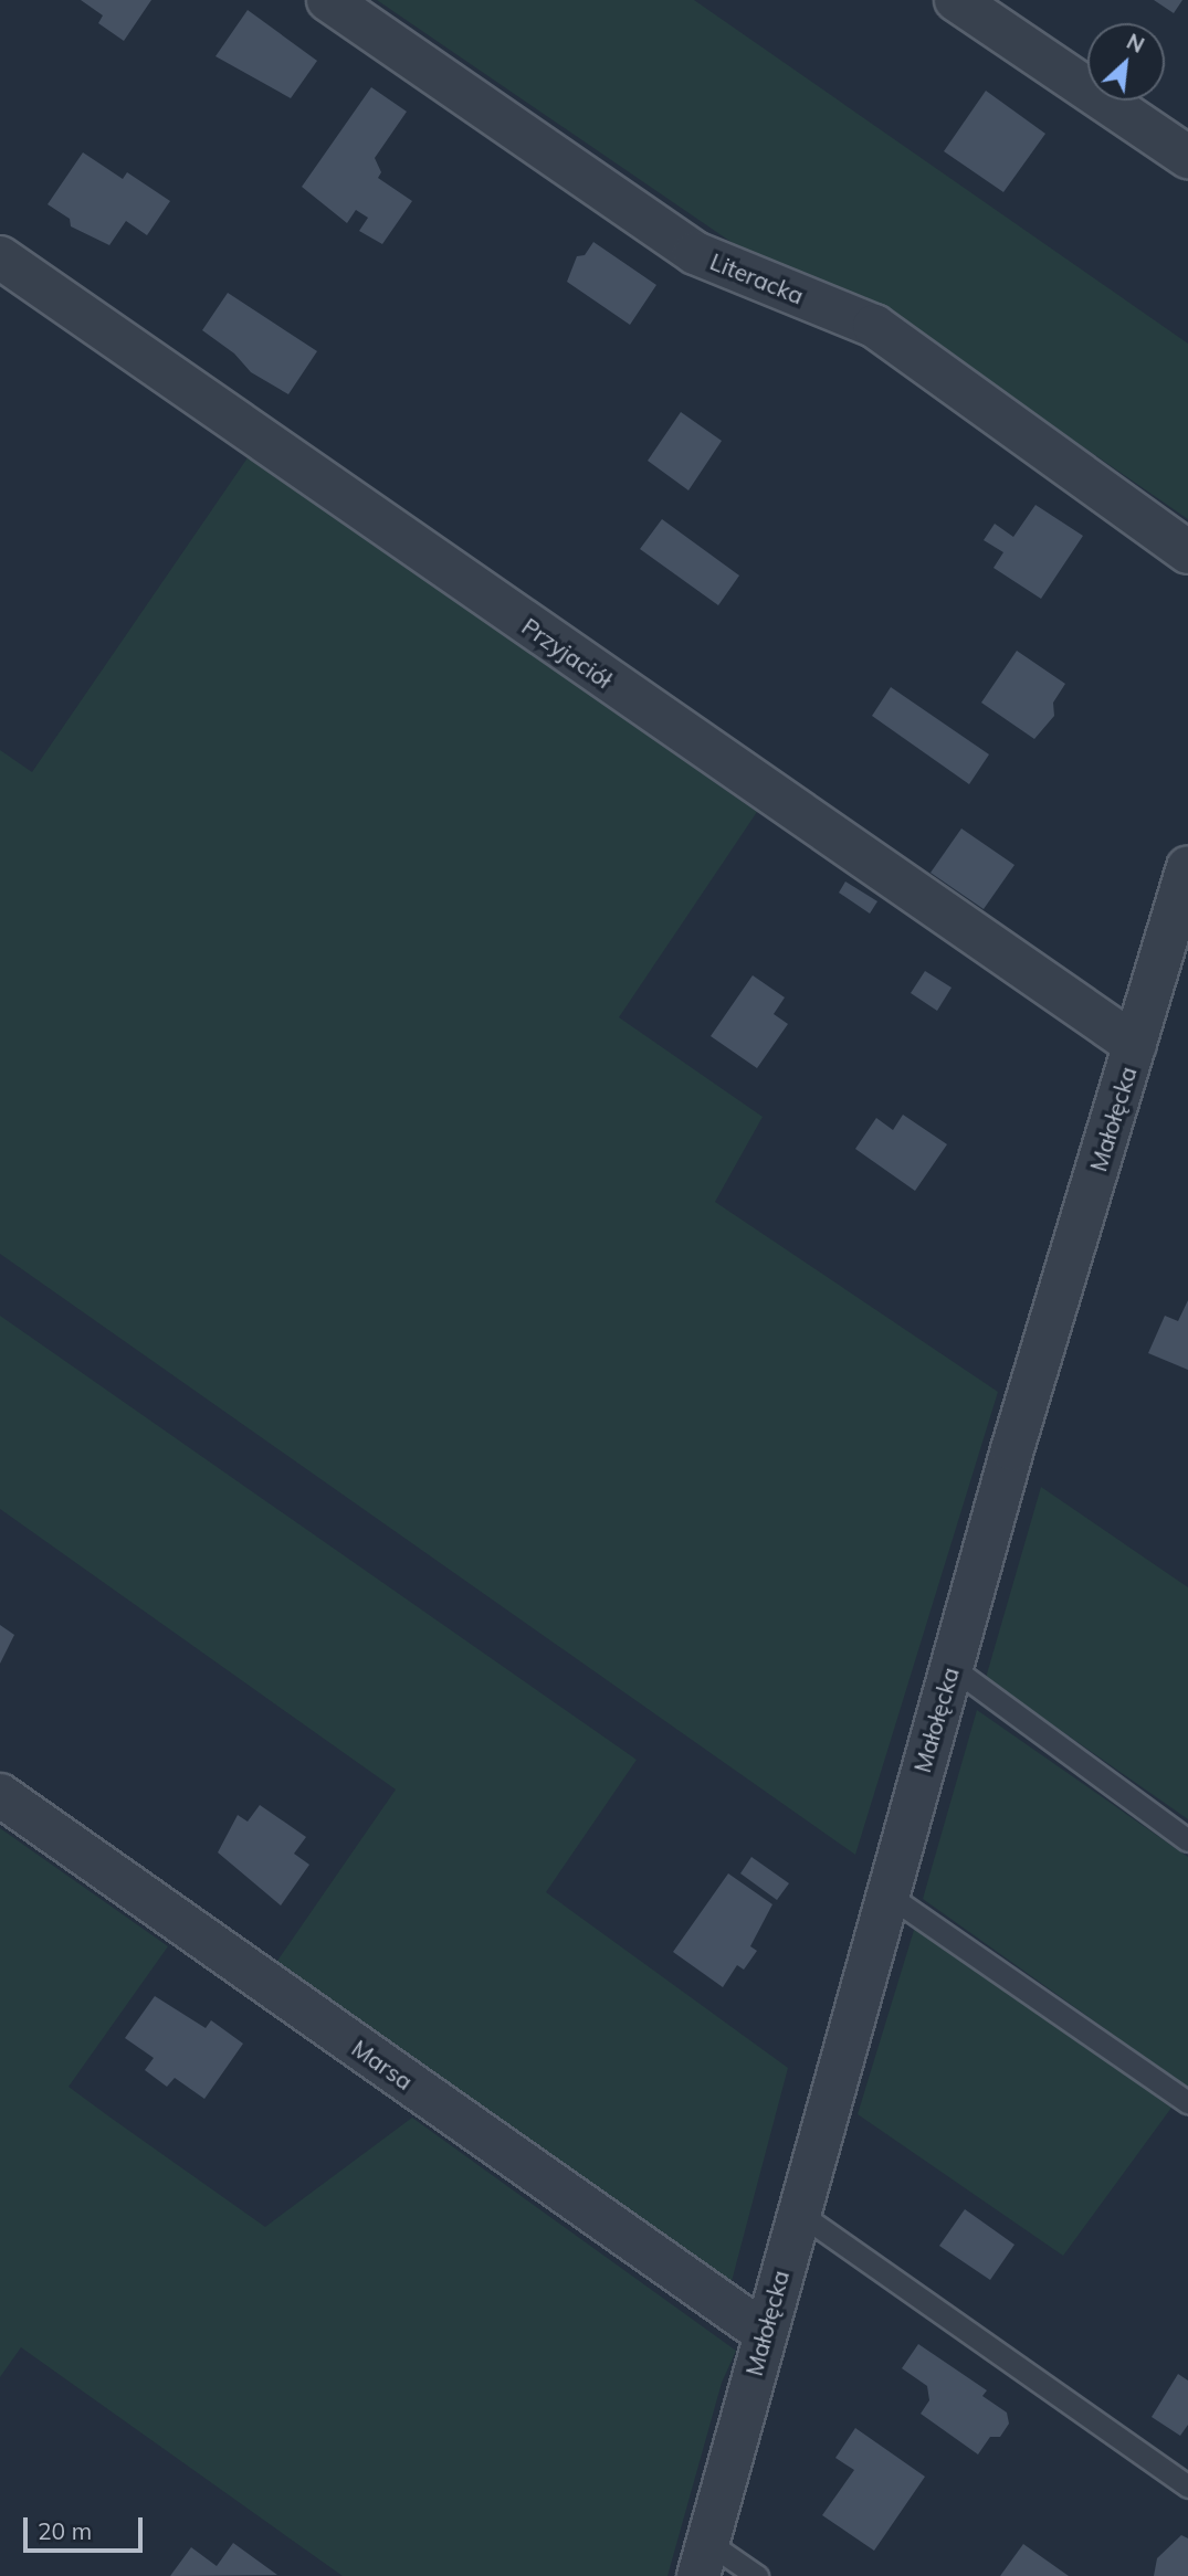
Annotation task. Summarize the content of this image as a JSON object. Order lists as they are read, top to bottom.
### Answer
{
  "streets": {
    "street": [
      "Literacka",
      "Przyjaciół",
      "Małołęcka",
      "Marsa"
    ]
  },
  "crossings": [
    ["Przyjaciół", "Małołęcka"],
    ["Małołęcka", "Marsa"]
  ],
  "scale_bar": "20 m",
  "north": "top right"
}
